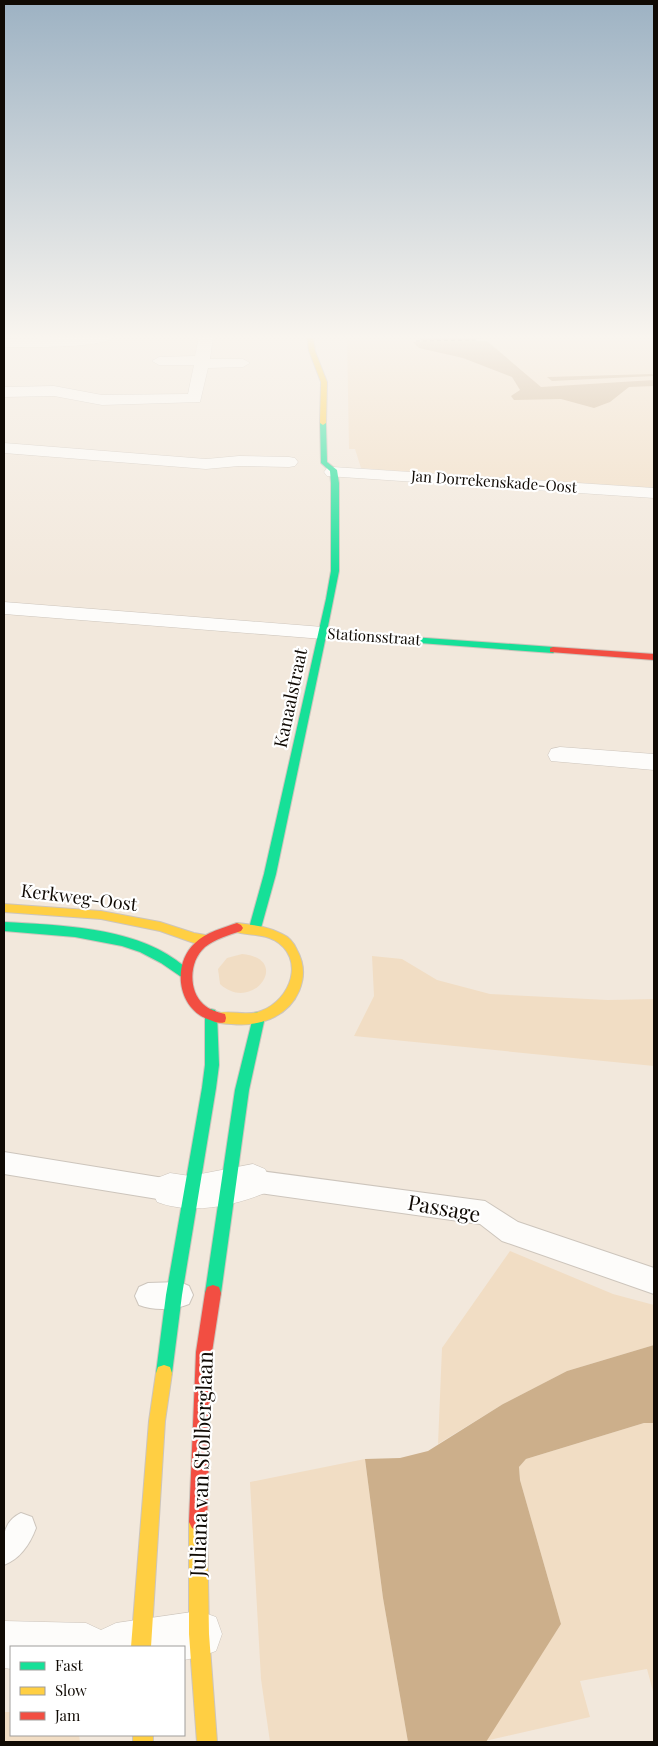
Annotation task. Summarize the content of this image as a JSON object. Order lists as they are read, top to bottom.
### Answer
{
  "streets": {
    "main road": [
      "Stationsstraat",
      "Kanaalstraat",
      "Kerkweg-Oost",
      "Juliana van Stolberglaan"
    ],
    "street": ["Jan Dorrekenskade-Oost"],
    "lane": ["Passage"]
  },
  "crossings": [
    ["Jan Dorrekenskade-Oost", "Kanaalstraat"],
    ["Stationsstraat", "Kanaalstraat"],
    ["Kanaalstraat", "Kerkweg-Oost"],
    ["Kanaalstraat", "Juliana van Stolberglaan"],
    ["Kerkweg-Oost", "Juliana van Stolberglaan"],
    ["Passage", "Juliana van Stolberglaan"]
  ],
  "legend": ["Fast", "Slow", "Jam"]
}
